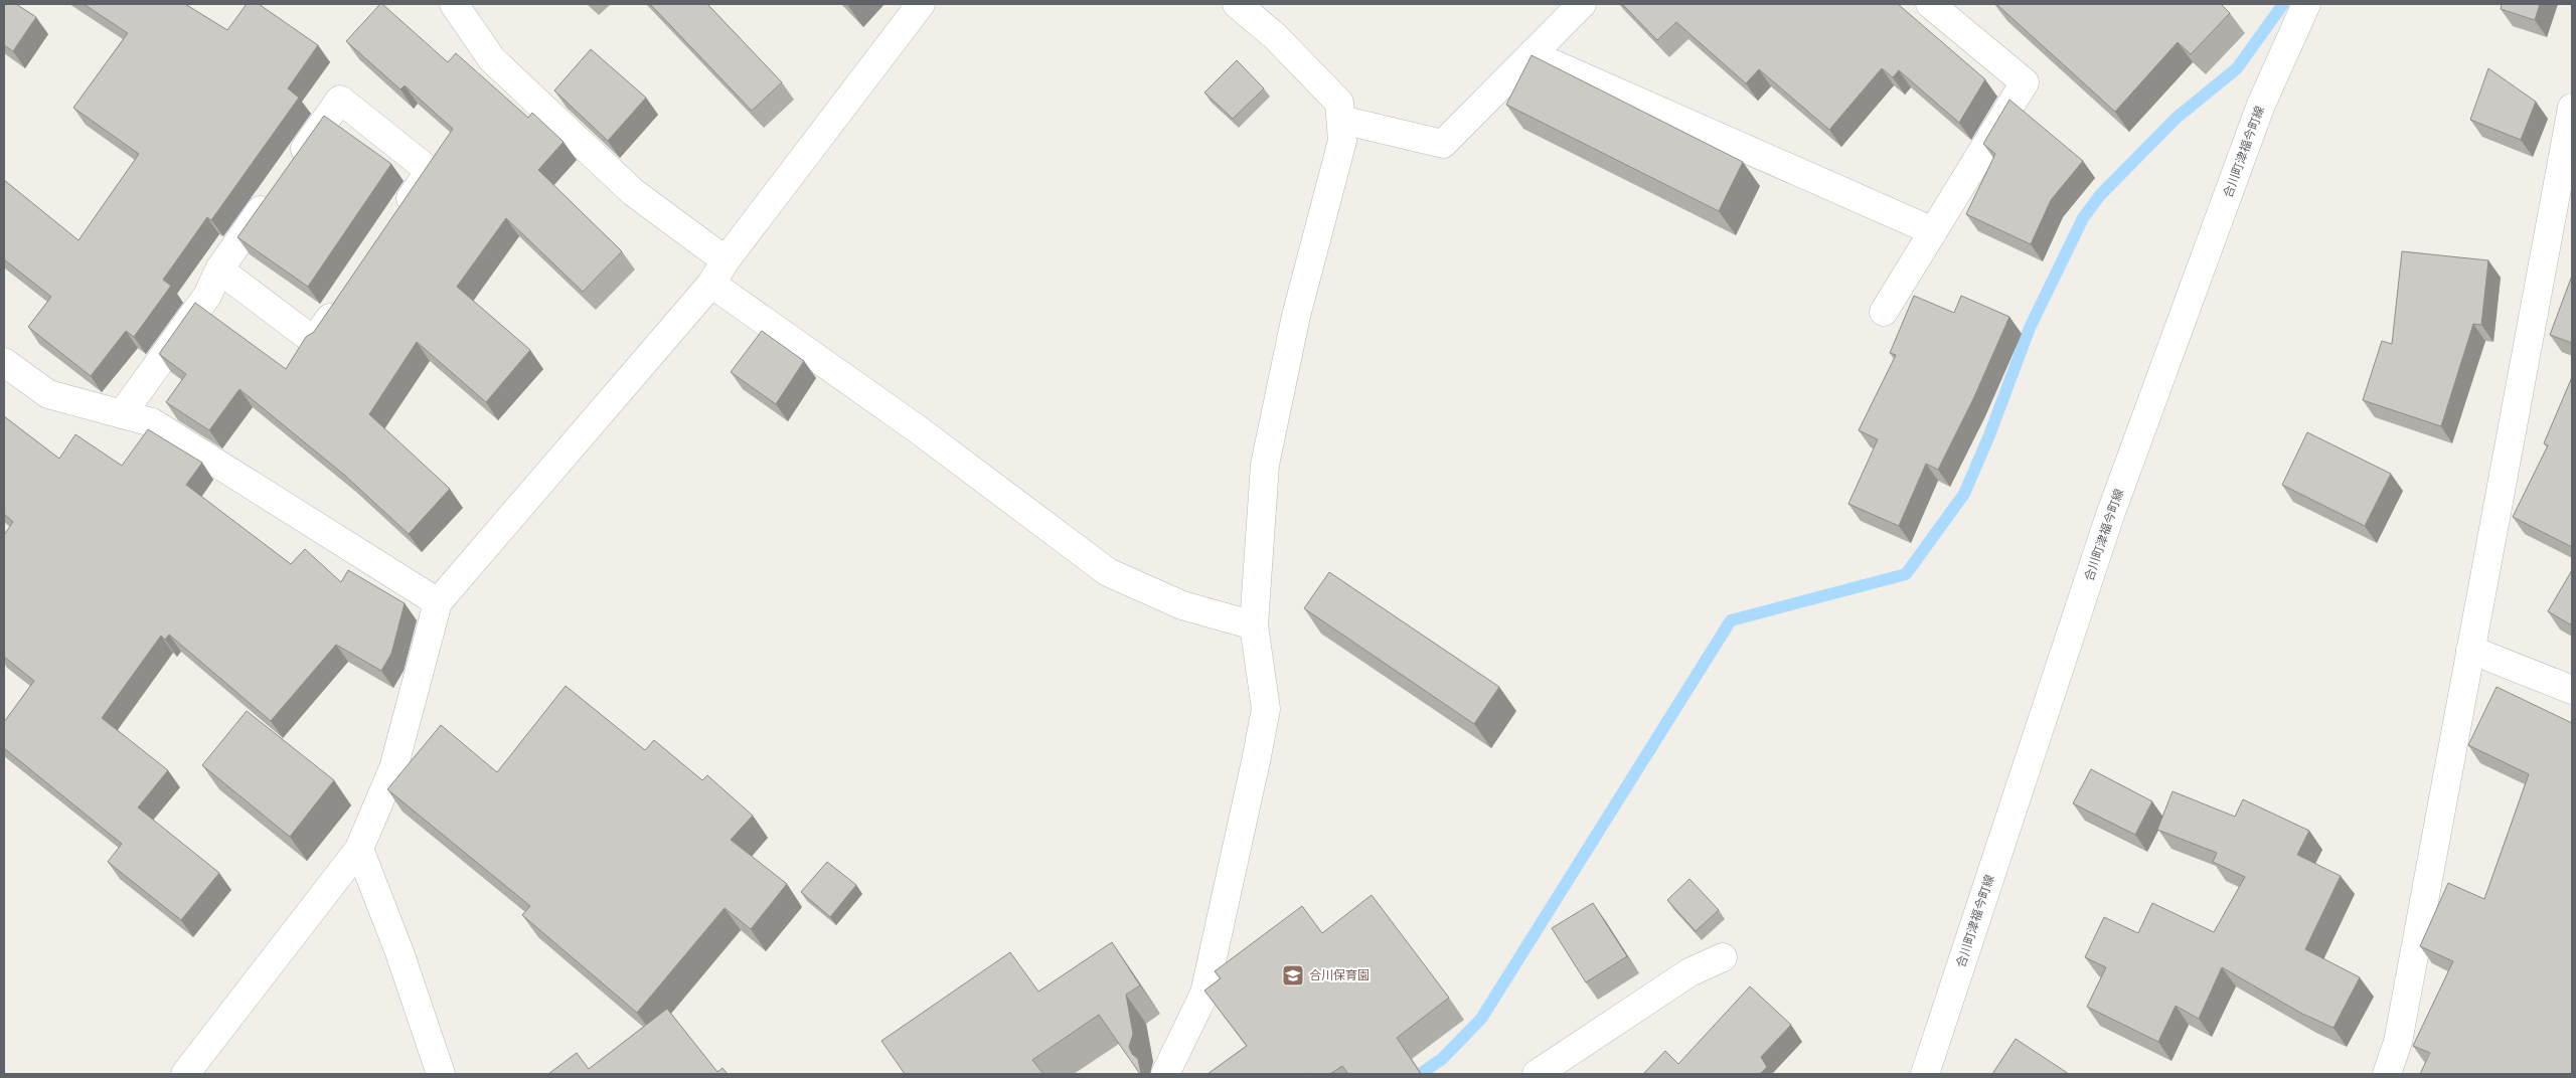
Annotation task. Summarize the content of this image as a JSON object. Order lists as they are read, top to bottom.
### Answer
{
  "streets": {
    "street": ["合川町津福今町線"]
  },
  "places": {
    "school or university": ["合川保育園"]
  }
}
